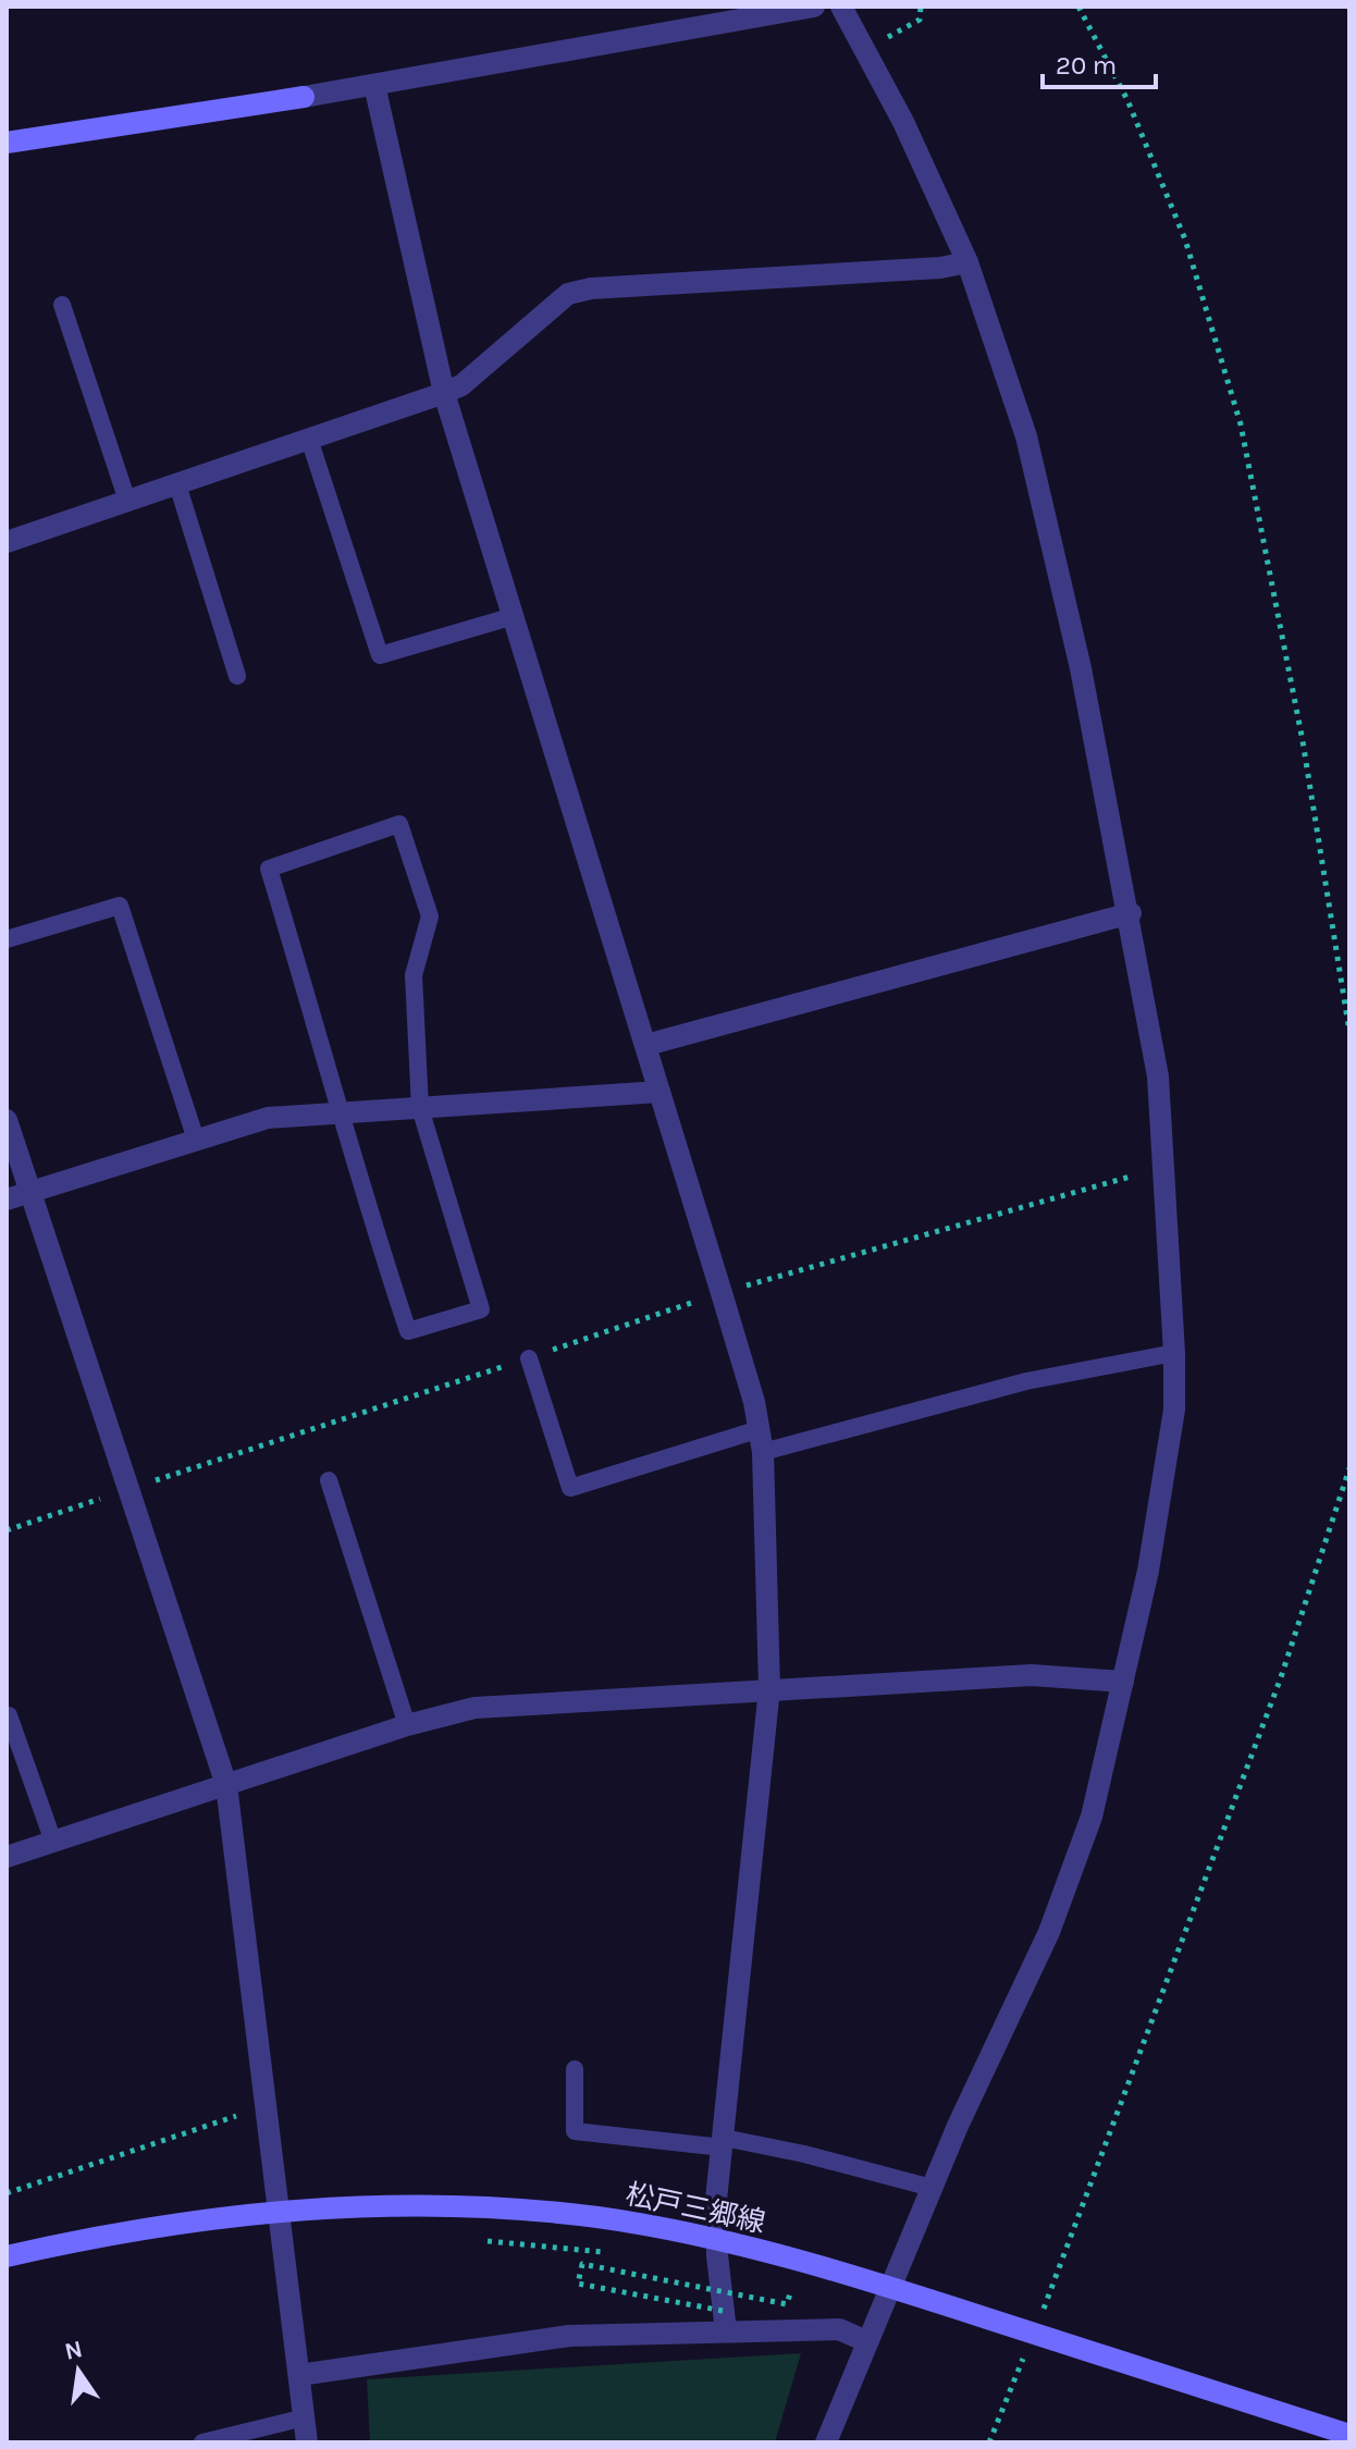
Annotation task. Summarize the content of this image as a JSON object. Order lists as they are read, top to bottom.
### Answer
{
  "streets": {
    "main road": ["松戸三郷線"]
  },
  "scale_bar": "20 m",
  "north": "top"
}
